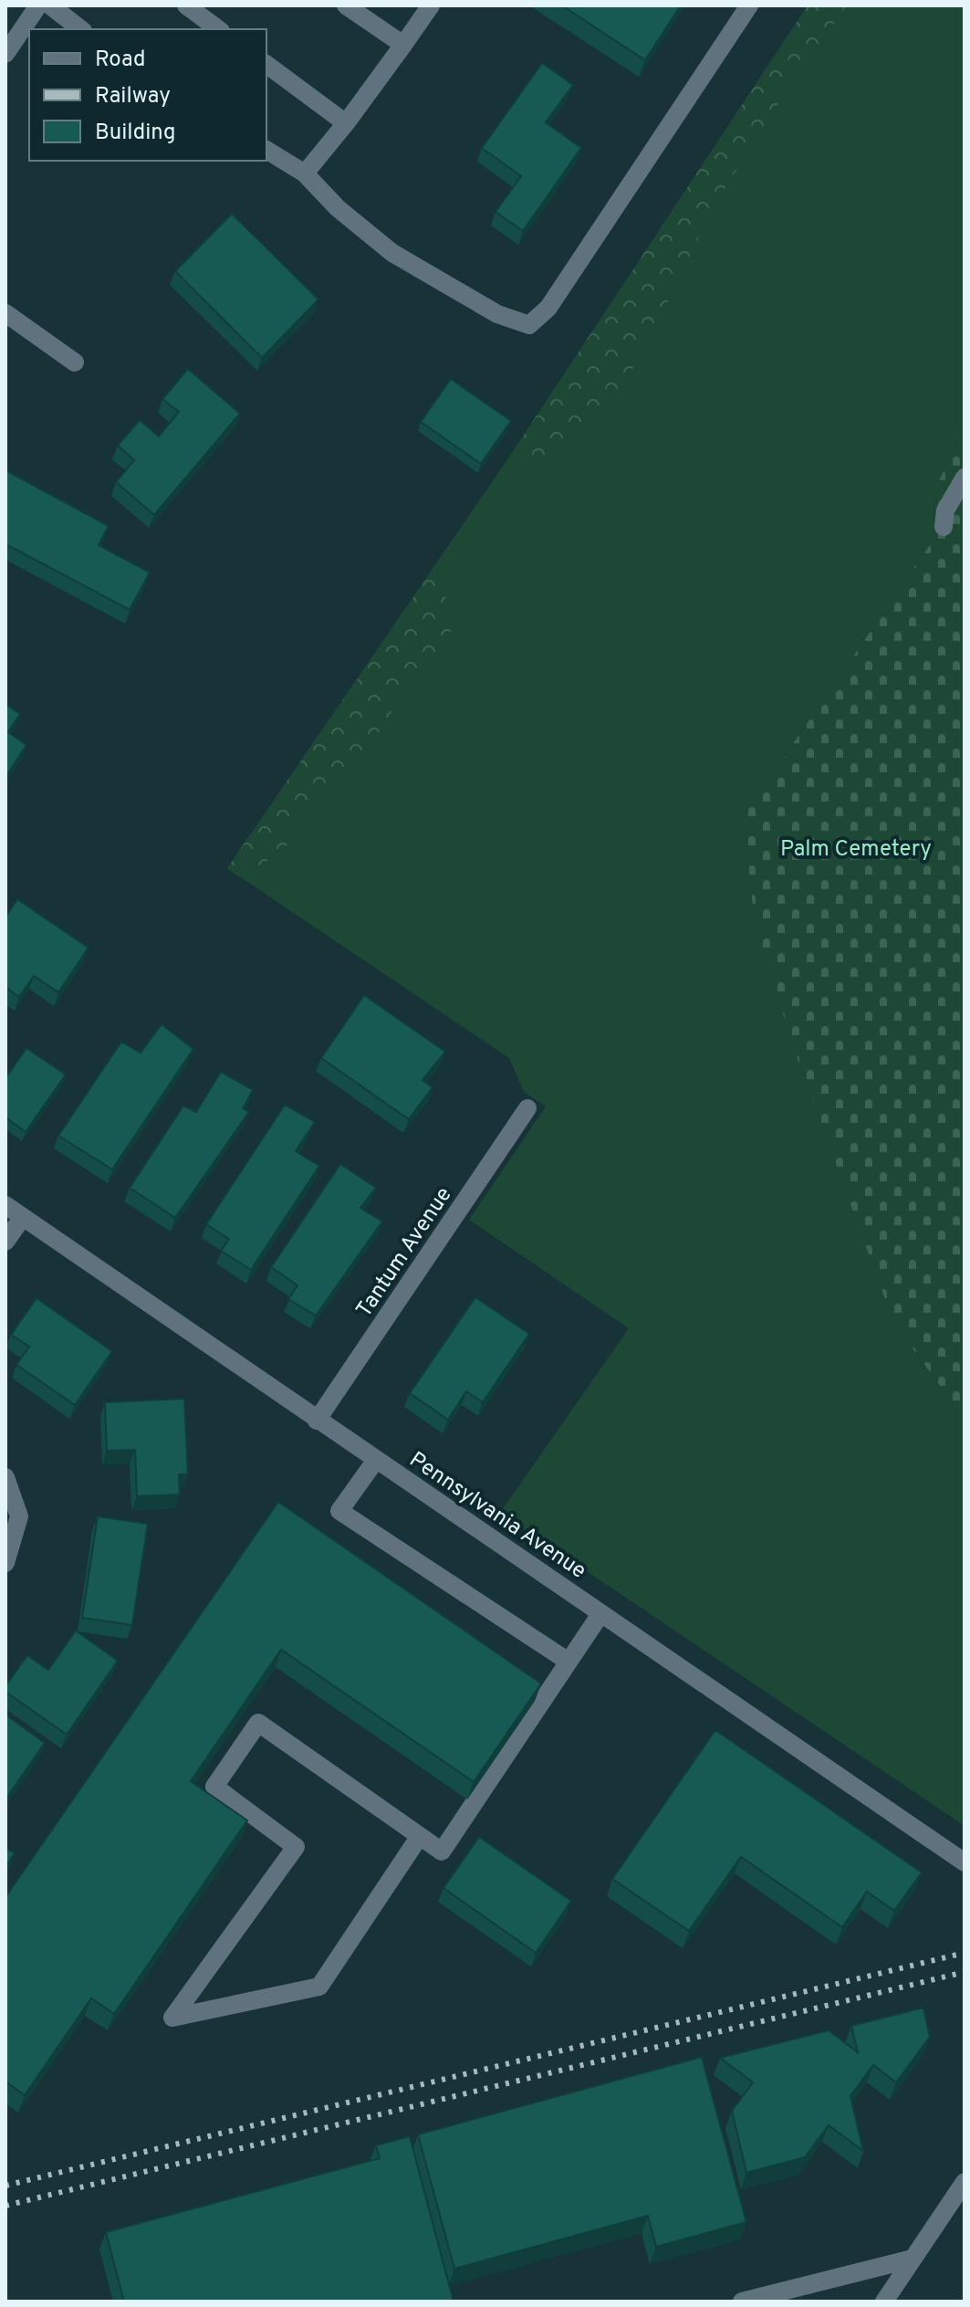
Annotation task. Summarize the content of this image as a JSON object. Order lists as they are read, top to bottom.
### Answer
{
  "streets": {
    "street": ["Tantum Avenue", "Pennsylvania Avenue"]
  },
  "crossings": [
    ["Tantum Avenue", "Pennsylvania Avenue"]
  ],
  "parks": ["Palm Cemetery"],
  "legend": ["Road", "Railway", "Building"]
}
